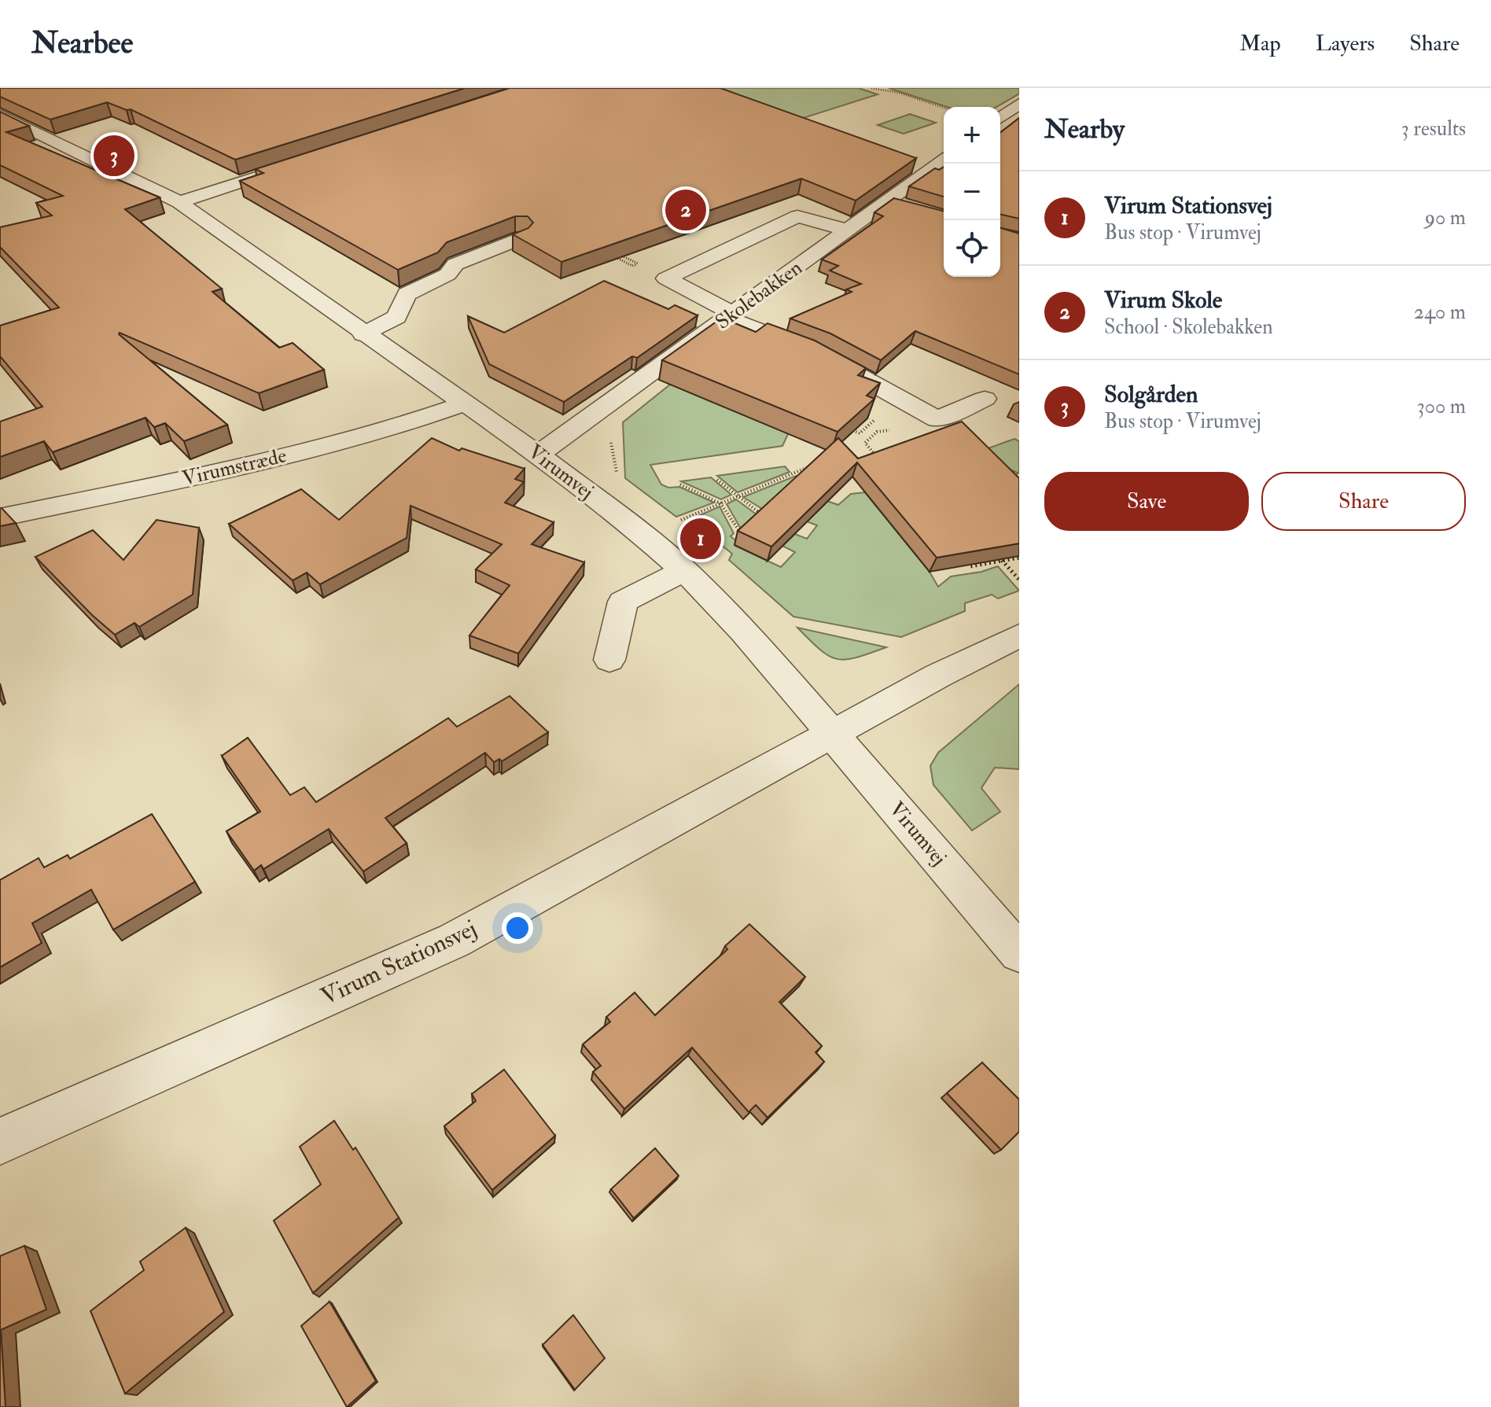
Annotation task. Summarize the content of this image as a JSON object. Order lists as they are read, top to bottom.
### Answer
{
  "streets": {
    "street": [
      "Skolebakken",
      "Virumstræde",
      "Virumvej",
      "Virum Stationsvej"
    ]
  },
  "crossings": [
    ["Skolebakken", "Virumvej"],
    ["Virumstræde", "Virumvej"],
    ["Virumvej", "Virum Stationsvej"]
  ],
  "page": {
    "header": "Nearbee",
    "nav": ["Map", "Layers", "Share"],
    "heading": ["Nearby", "3 results"],
    "map_buttons": ["+", "−"],
    "pins": ["3", "2", "1"],
    "list": [
      {
        "mark": "1",
        "name": "Virum Stationsvej",
        "note": "Bus stop · Virumvej",
        "value": "90 m"
      },
      {
        "mark": "2",
        "name": "Virum Skole",
        "note": "School · Skolebakken",
        "value": "240 m"
      },
      {
        "mark": "3",
        "name": "Solgården",
        "note": "Bus stop · Virumvej",
        "value": "300 m"
      }
    ],
    "buttons": ["Save", "Share"]
  }
}
